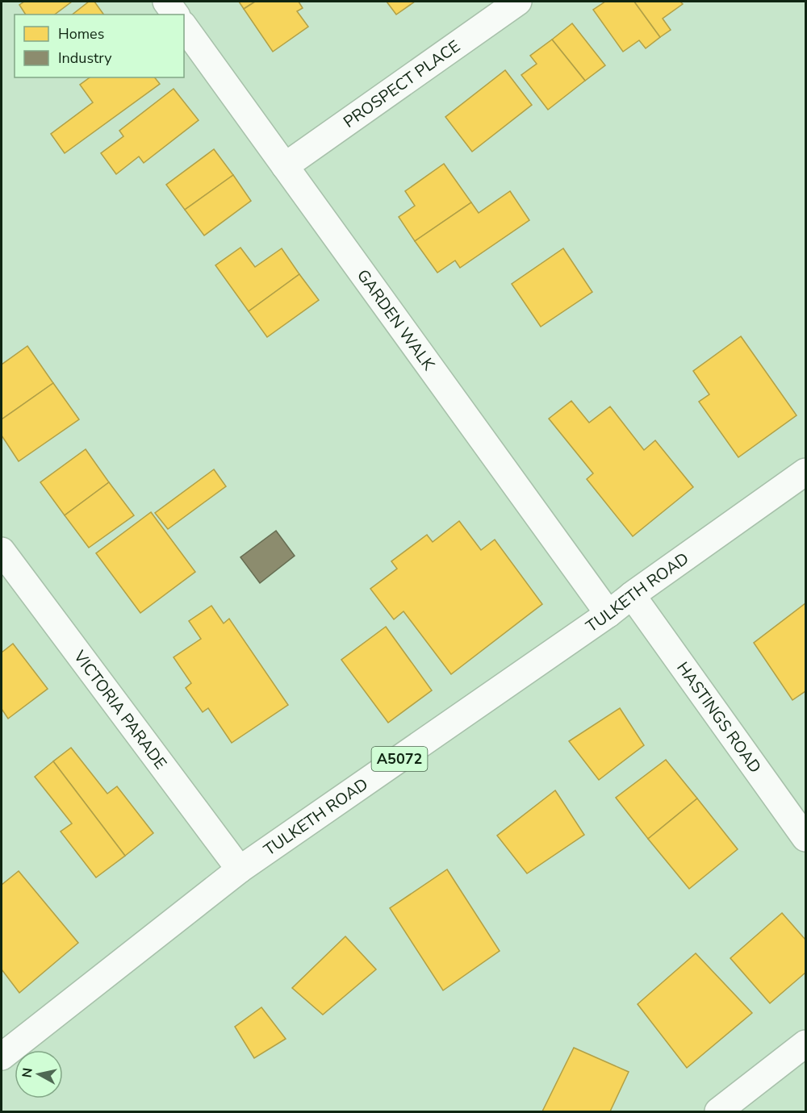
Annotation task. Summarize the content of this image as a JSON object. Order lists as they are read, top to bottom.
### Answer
{
  "streets": {
    "street": [
      "PROSPECT PLACE",
      "GARDEN WALK",
      "TULKETH ROAD",
      "VICTORIA PARADE",
      "HASTINGS ROAD",
      "A5072"
    ]
  },
  "crossings": [
    ["PROSPECT PLACE", "GARDEN WALK"],
    ["GARDEN WALK", "TULKETH ROAD"],
    ["TULKETH ROAD", "VICTORIA PARADE"],
    ["TULKETH ROAD", "HASTINGS ROAD"]
  ],
  "legend": ["Homes", "Industry"],
  "north": "left"
}
